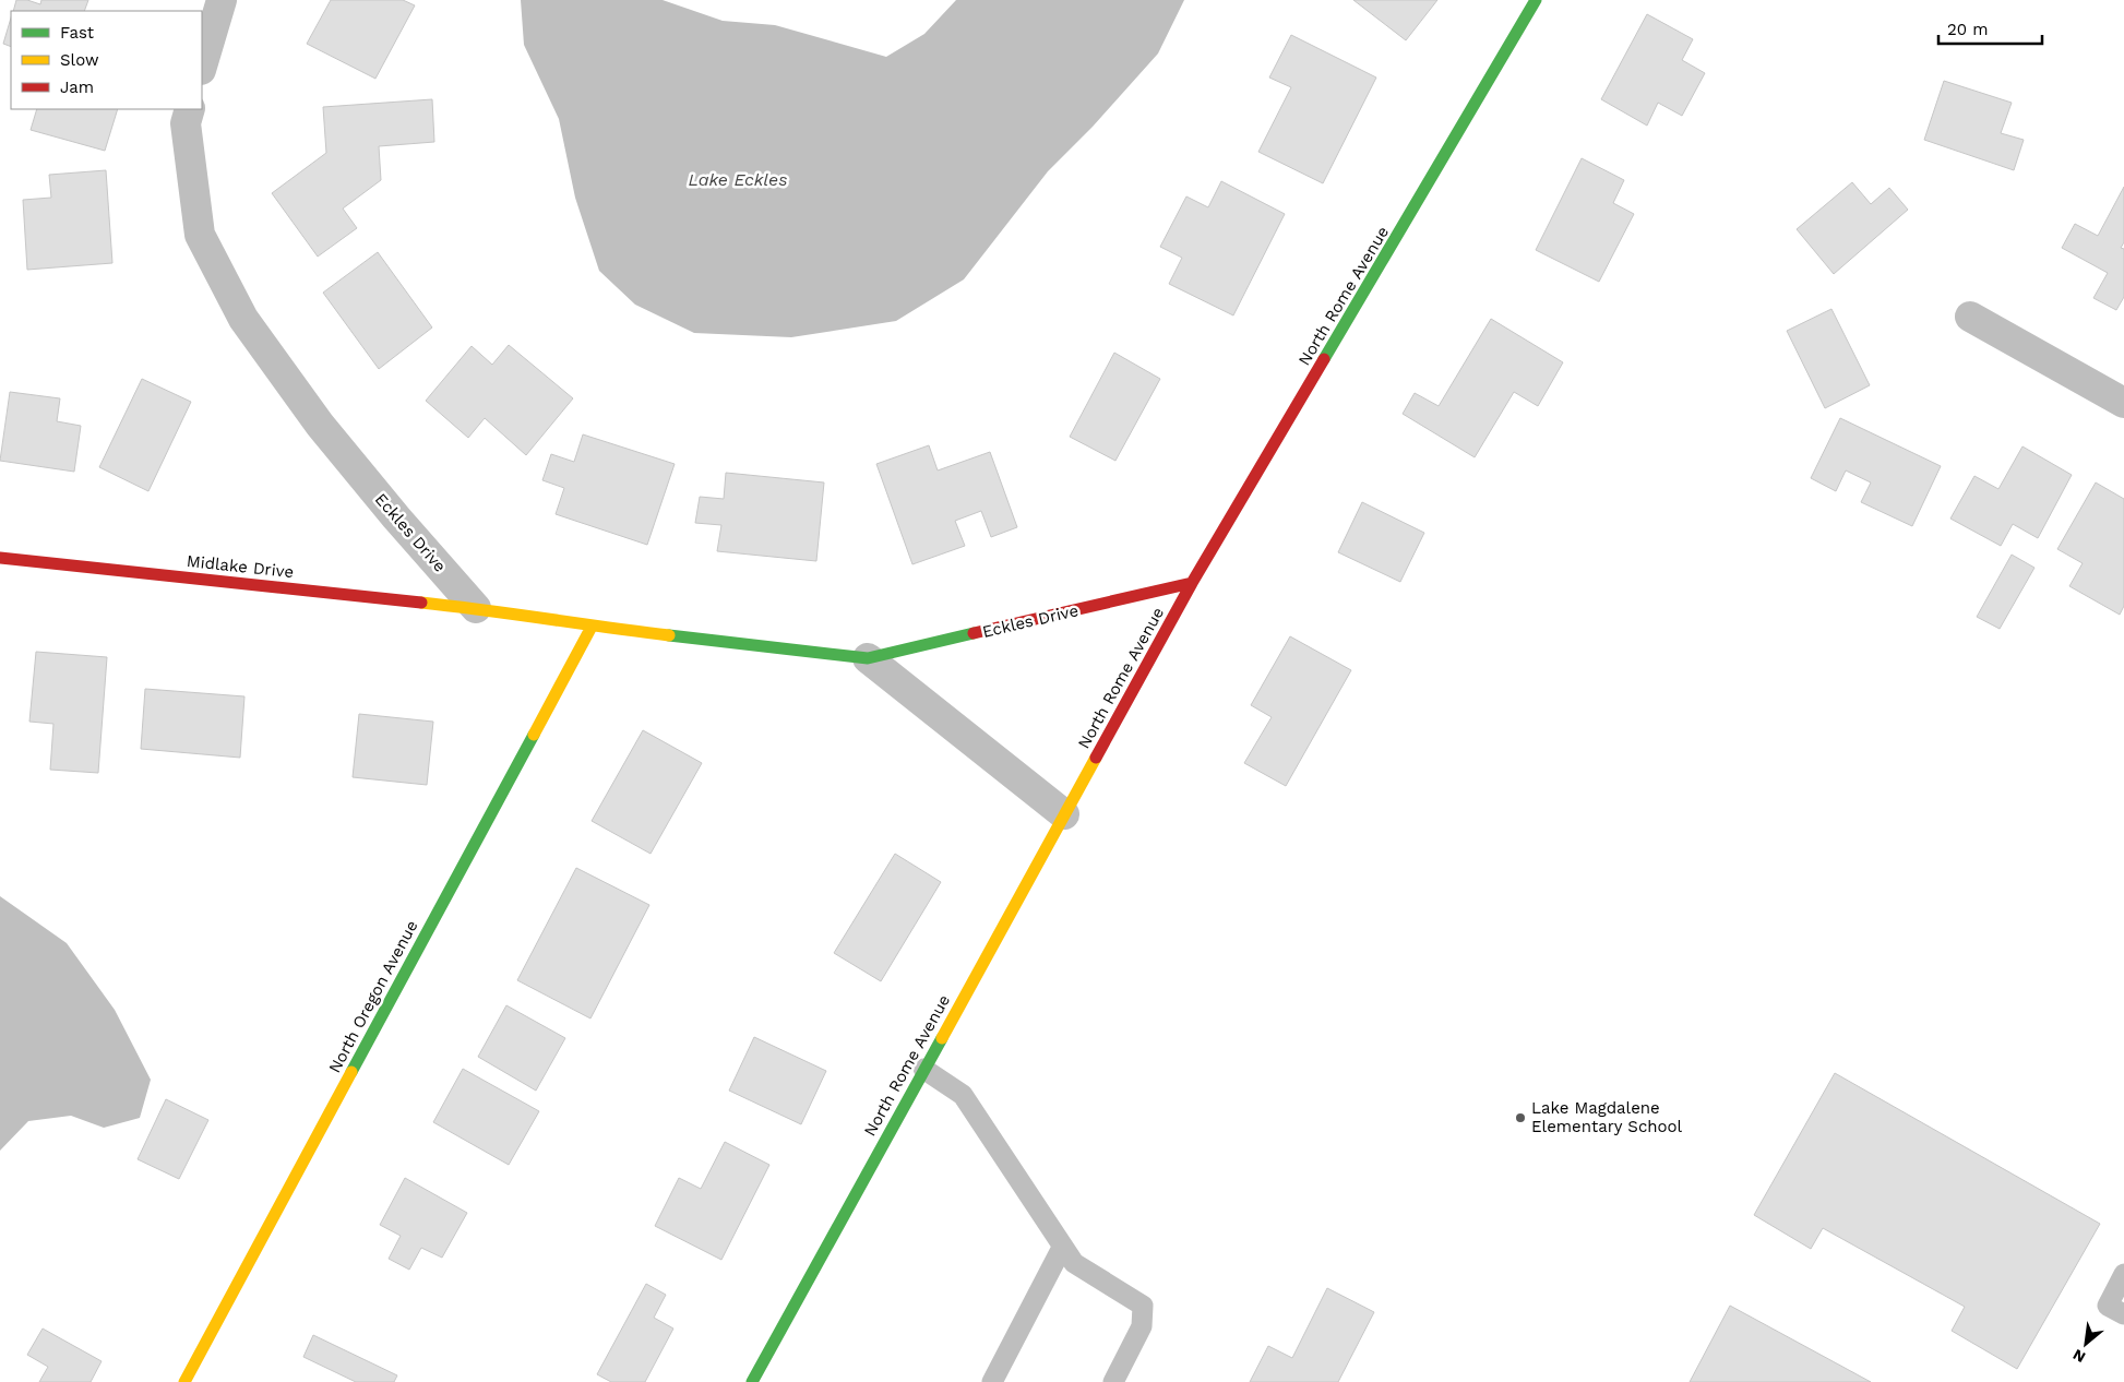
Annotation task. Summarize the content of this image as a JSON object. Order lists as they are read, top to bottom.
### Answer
{
  "streets": {
    "street": [
      "North Rome Avenue",
      "Eckles Drive",
      "Midlake Drive",
      "North Oregon Avenue"
    ]
  },
  "crossings": [
    ["North Rome Avenue", "Eckles Drive"],
    ["Eckles Drive", "Midlake Drive"],
    ["Eckles Drive", "North Oregon Avenue"]
  ],
  "water": ["Lake Eckles"],
  "places": ["Lake Magdalene Elementary School"],
  "legend": ["Fast", "Slow", "Jam"],
  "scale_bar": "20 m",
  "north": "bottom left"
}
